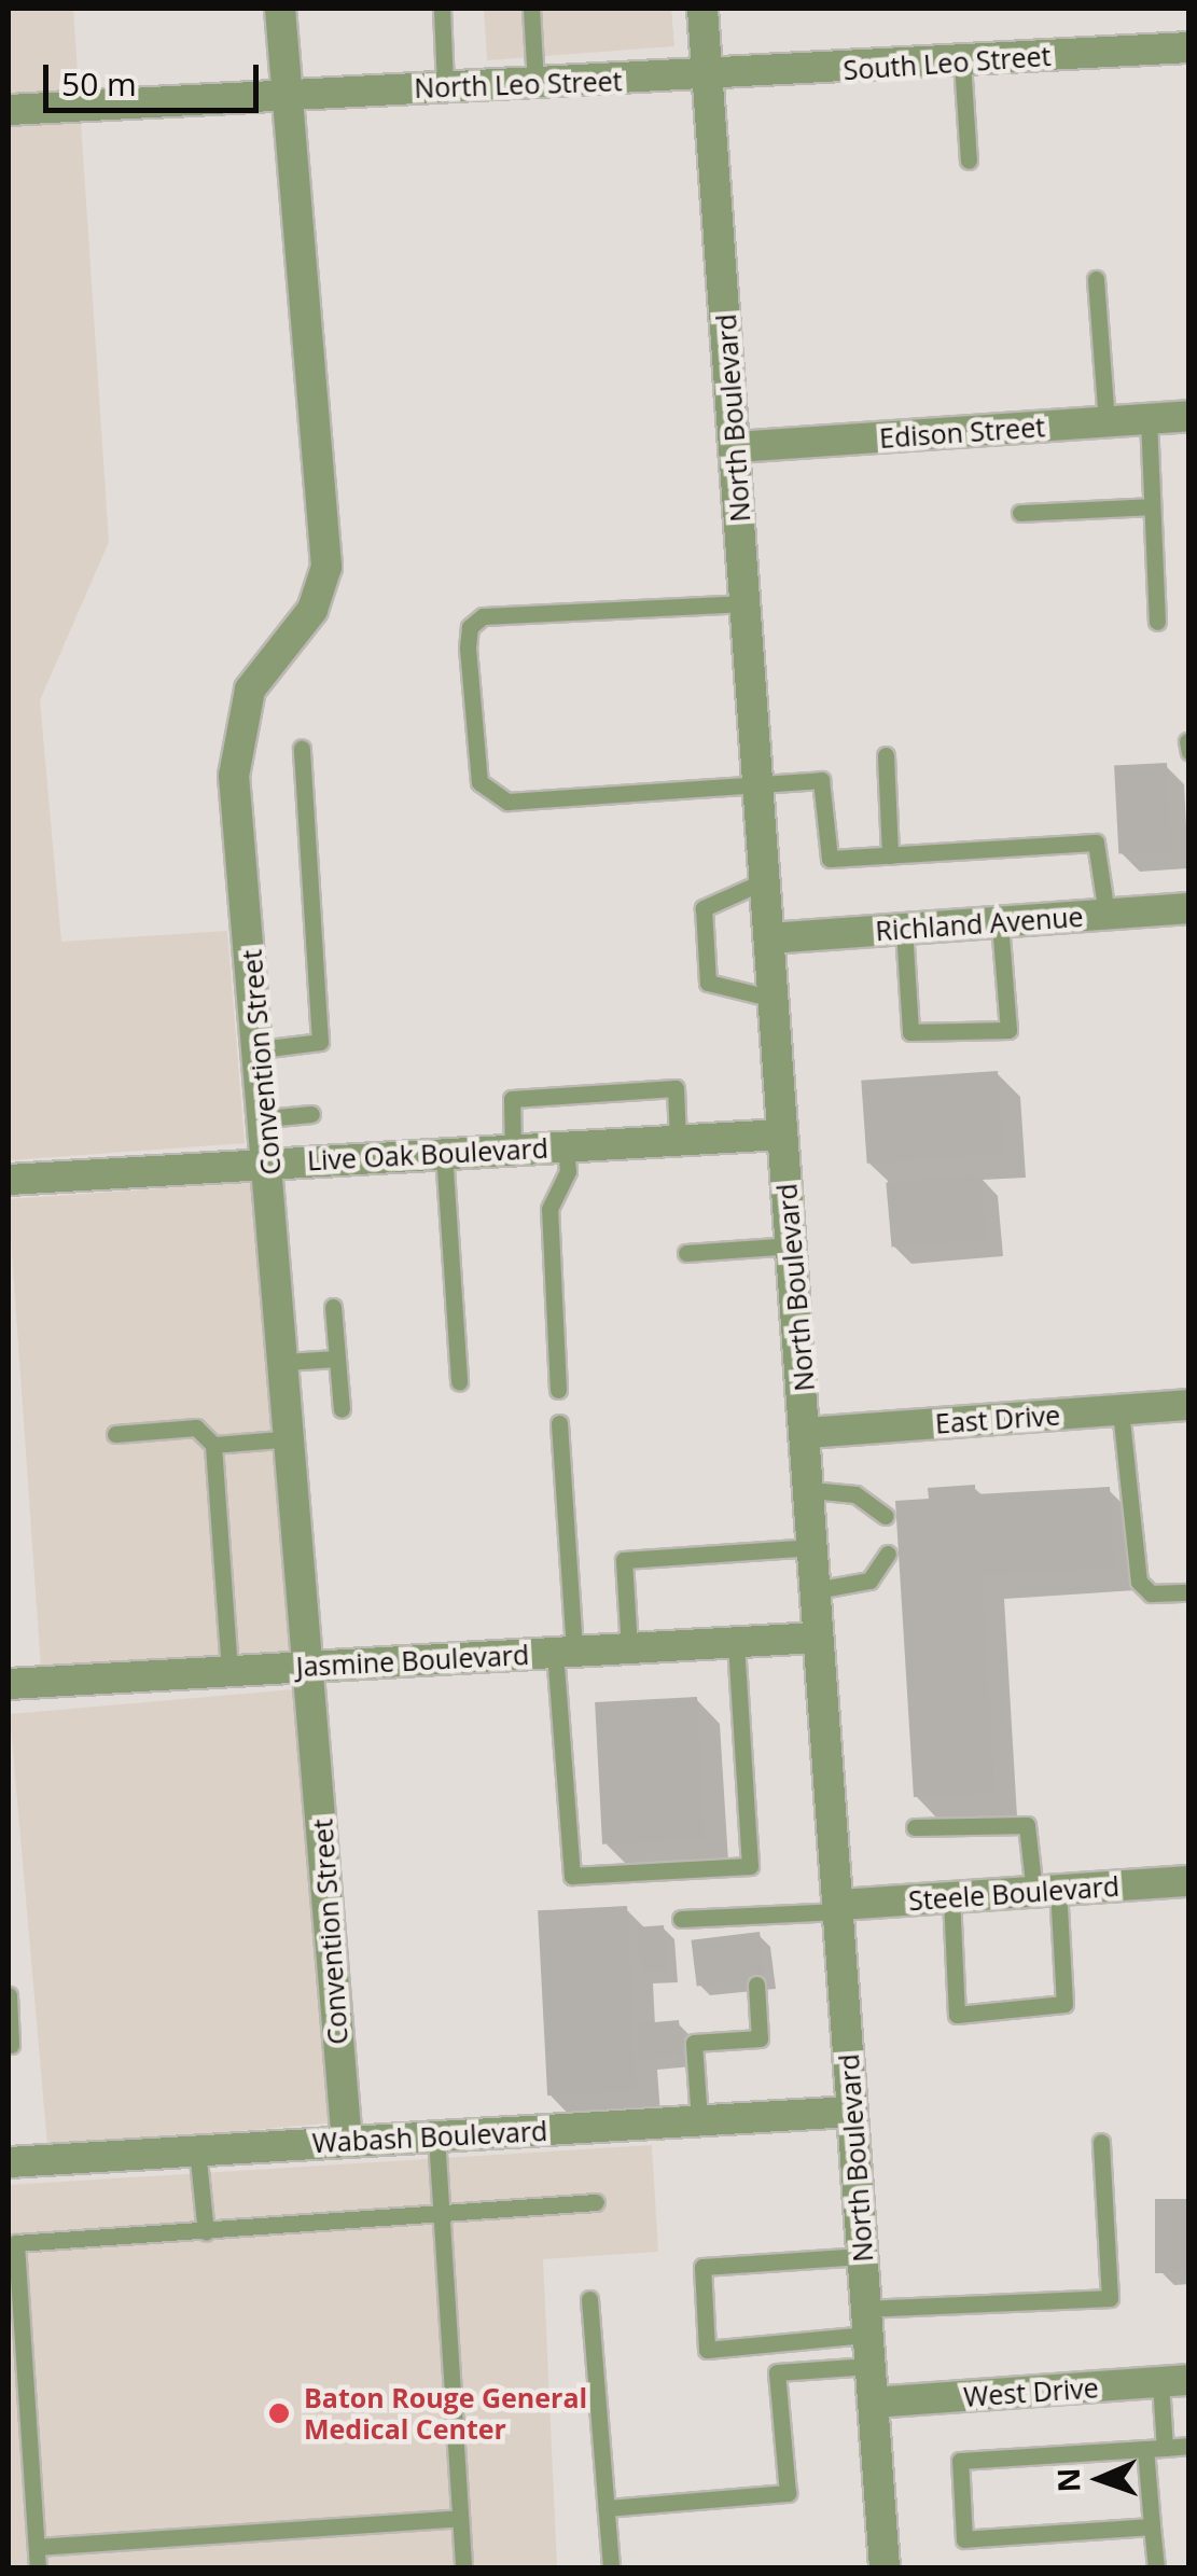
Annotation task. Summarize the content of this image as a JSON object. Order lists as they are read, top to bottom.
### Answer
{
  "streets": {
    "street": [
      "South Leo Street",
      "North Leo Street",
      "North Boulevard",
      "Edison Street",
      "Richland Avenue",
      "Convention Street",
      "Live Oak Boulevard",
      "East Drive",
      "Jasmine Boulevard",
      "Steele Boulevard",
      "Wabash Boulevard",
      "West Drive"
    ]
  },
  "crossings": [
    ["South Leo Street", "North Leo Street"],
    ["South Leo Street", "North Boulevard"],
    ["North Leo Street", "North Boulevard"],
    ["North Leo Street", "Convention Street"],
    ["North Boulevard", "Edison Street"],
    ["North Boulevard", "Richland Avenue"],
    ["North Boulevard", "Live Oak Boulevard"],
    ["North Boulevard", "East Drive"],
    ["North Boulevard", "Jasmine Boulevard"],
    ["North Boulevard", "Steele Boulevard"],
    ["North Boulevard", "Wabash Boulevard"],
    ["North Boulevard", "West Drive"],
    ["Convention Street", "Live Oak Boulevard"],
    ["Convention Street", "Jasmine Boulevard"],
    ["Convention Street", "Wabash Boulevard"]
  ],
  "places": ["Baton Rouge General Medical Center"],
  "scale_bar": "50 m",
  "north": "left"
}
